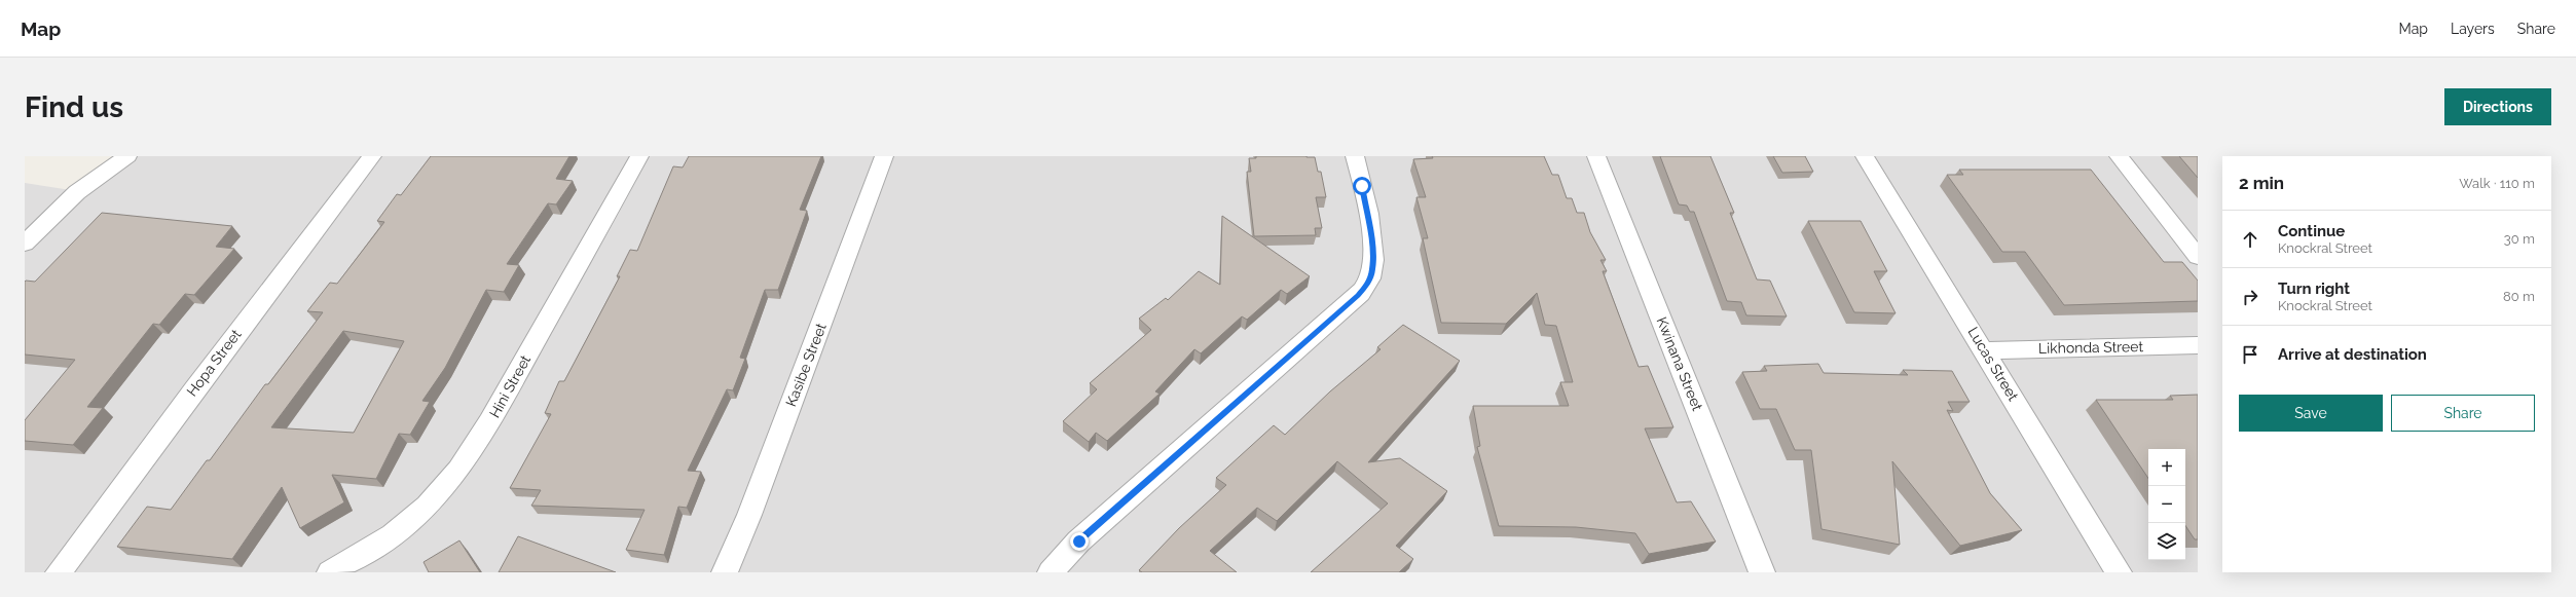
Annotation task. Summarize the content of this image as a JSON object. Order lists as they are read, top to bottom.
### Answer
{
  "streets": {
    "street": [
      "Likhonda Street",
      "Hopa Street",
      "Kwinana Street",
      "Lucas Street",
      "Kasibe Street",
      "Hini Street"
    ]
  },
  "crossings": [
    ["Likhonda Street", "Lucas Street"]
  ],
  "page": {
    "header": "Map",
    "nav": ["Map", "Layers", "Share"],
    "buttons": [
      "Directions",
      ["Save", "Share"]
    ],
    "title": "Find us",
    "heading": ["2 min", "Walk · 110 m"],
    "list": [
      ["Continue", "Knockral Street", "30 m"],
      ["Turn right", "Knockral Street", "80 m"],
      "Arrive at destination"
    ],
    "map_buttons": ["+", "−"]
  }
}
